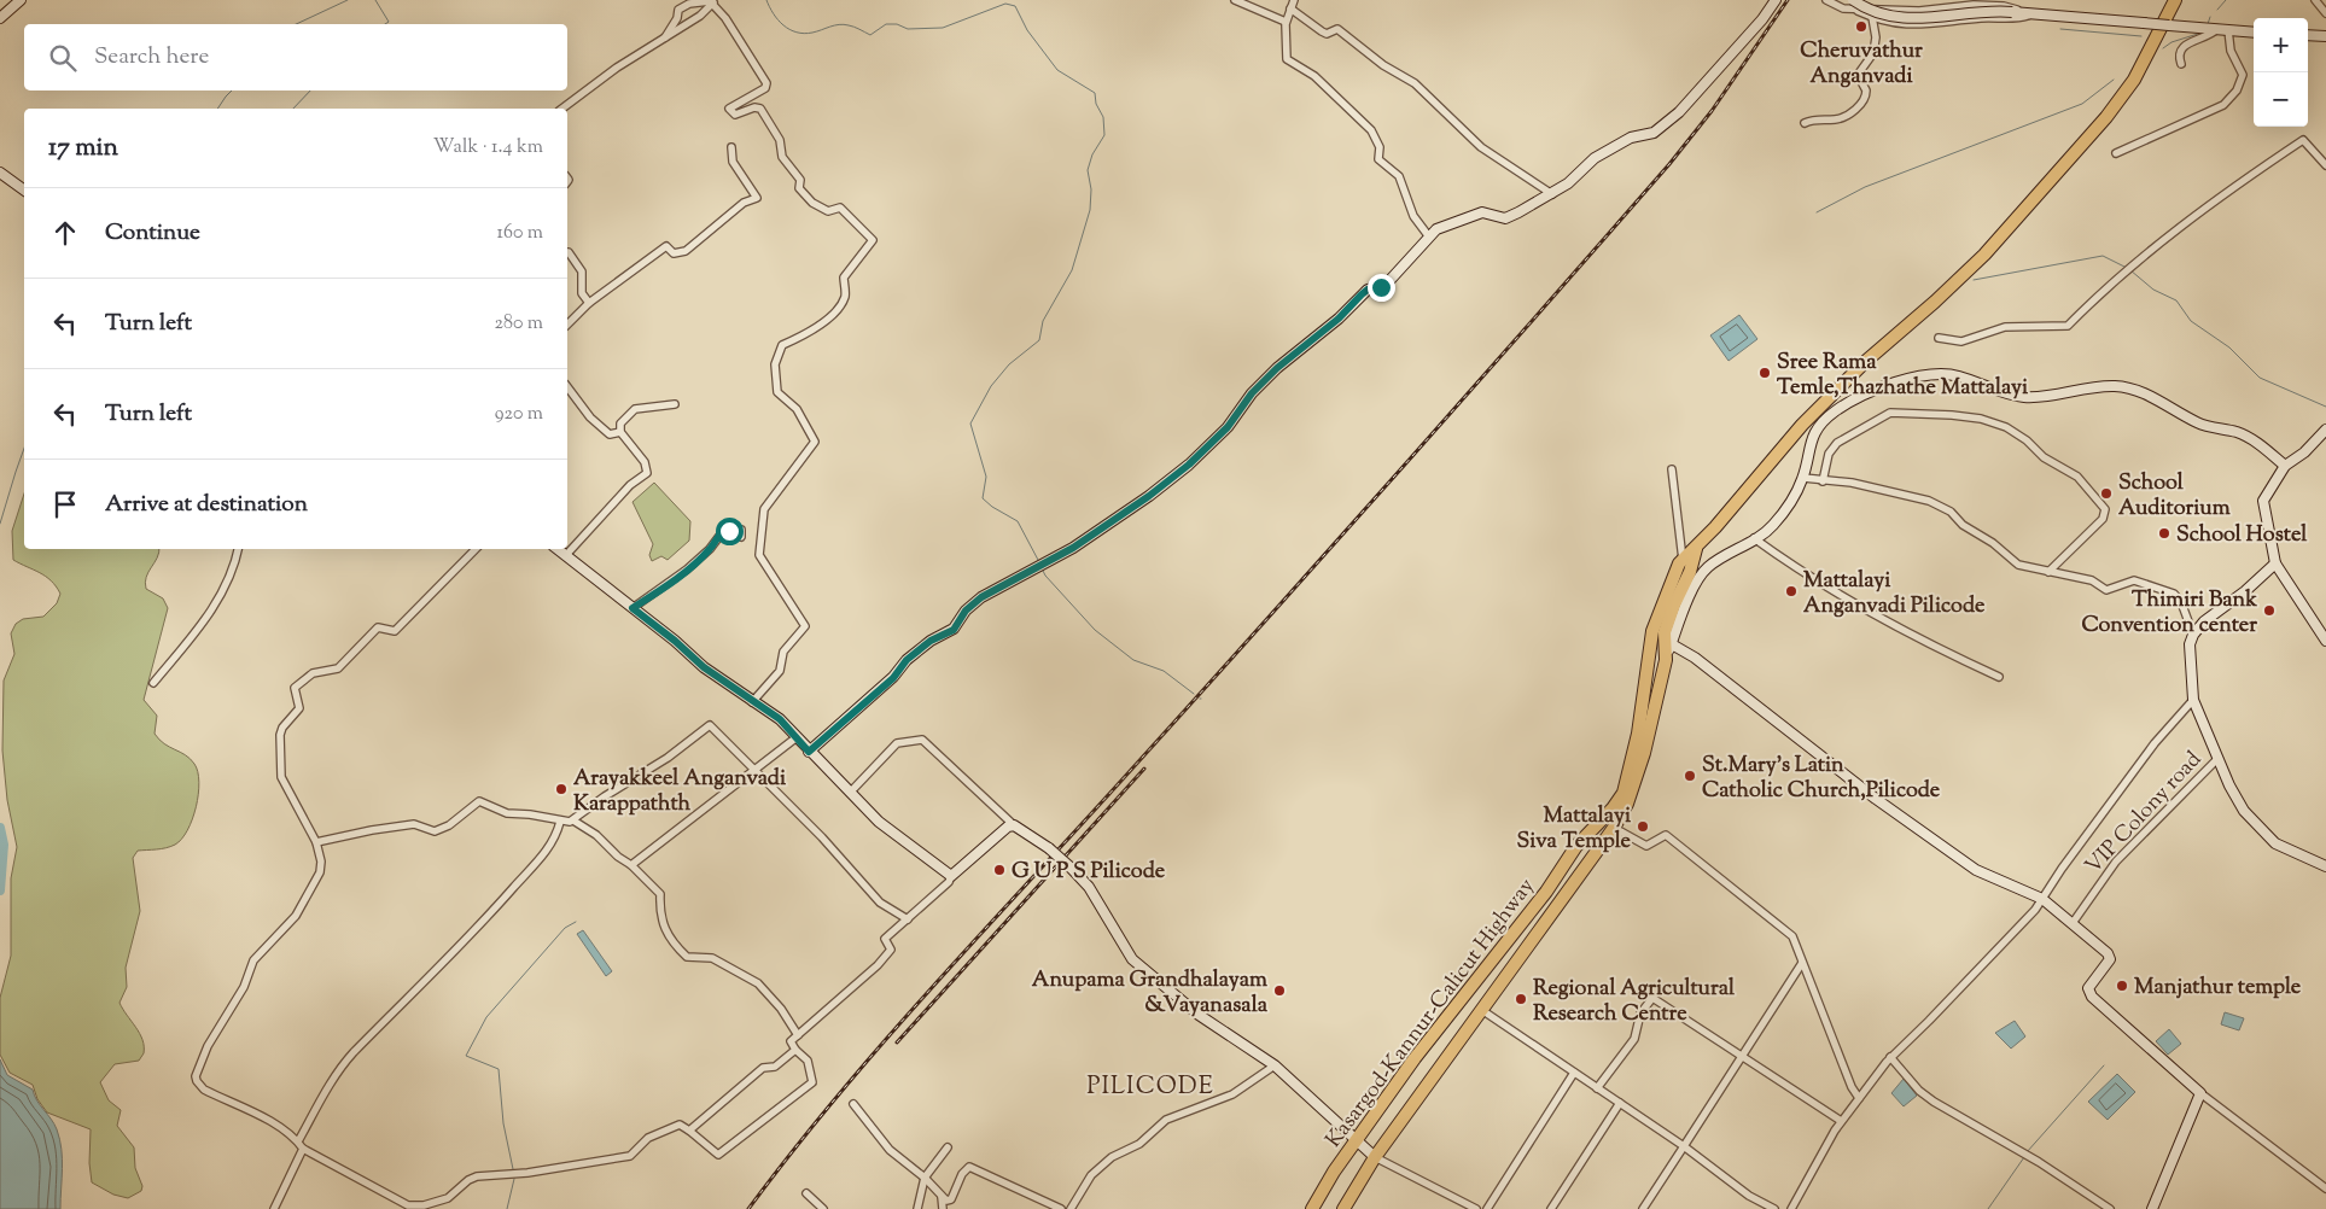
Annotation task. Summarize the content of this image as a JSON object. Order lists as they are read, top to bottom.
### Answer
{
  "streets": {
    "highway": ["Kasargod-Kannur-Calicut Highway"],
    "street": ["VIP Colony road"]
  },
  "districts": ["PILICODE"],
  "places": [
    "Cheruvathur Anganvadi",
    "Sree Rama Temle,Thazhathe Mattalayi",
    "School Auditorium",
    "School Hostel",
    "Mattalayi Anganvadi Pilicode",
    "Thimiri Bank Convention center",
    "St.Mary's Latin Catholic Church,Pilicode",
    "Arayakkeel Anganvadi Karappathth",
    "Mattalayi Siva Temple",
    "G U P S Pilicode",
    "Manjathur temple",
    "Anupama Grandhalayam &Vayanasala",
    "Regional Agricultural Research Centre"
  ],
  "page": {
    "map_buttons": ["+", "−"],
    "search": "Search here",
    "heading": ["17 min", "Walk · 1.4 km"],
    "list": [
      ["Continue", "160 m"],
      ["Turn left", "280 m"],
      ["Turn left", "920 m"],
      "Arrive at destination"
    ]
  }
}
